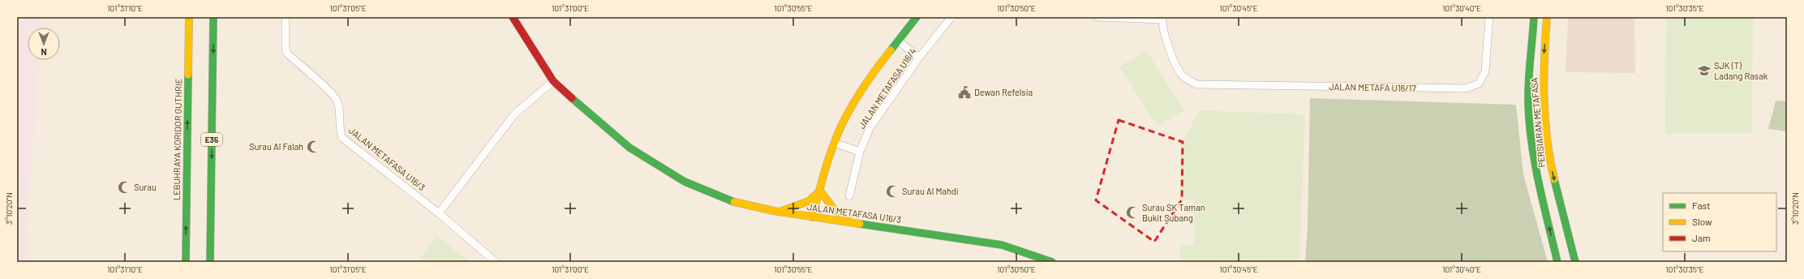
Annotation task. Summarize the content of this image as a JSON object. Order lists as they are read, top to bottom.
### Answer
{
  "streets": {
    "main road": [
      "JALAN METAFASA U16/4",
      "PERSIARAN METAFASA",
      "LEBUHRAYA KORIDOR GUTHRIE",
      "E35",
      "JALAN METAFASA U16/3"
    ],
    "street": ["JALAN METAFA U16/17"]
  },
  "crossings": [
    ["JALAN METAFASA U16/4", "JALAN METAFASA U16/3"]
  ],
  "places": {
    "school or university": ["SJK (T) Ladang Rasak"],
    "public building": ["Dewan Refelsia"],
    "mosque": [
      "Surau Al Falah",
      "Surau",
      "Surau Al Mahdi",
      "Surau SK Taman Bukit Subang"
    ]
  },
  "legend": ["Fast", "Slow", "Jam"],
  "north": "bottom",
  "coordinates": [
    "101°31'10\"E",
    "101°31'05\"E",
    "101°31'00\"E",
    "101°30'55\"E",
    "101°30'50\"E",
    "101°30'45\"E",
    "101°30'40\"E",
    "101°30'35\"E",
    "3°10'20\"N"
  ]
}
